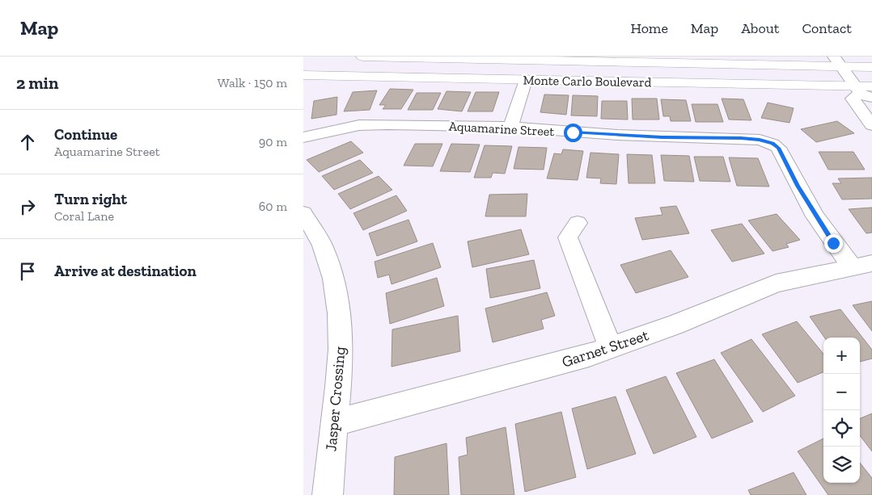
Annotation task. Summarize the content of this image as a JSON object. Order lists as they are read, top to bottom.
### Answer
{
  "streets": {
    "main road": ["Monte Carlo Boulevard"],
    "street": ["Aquamarine Street", "Garnet Street", "Jasper Crossing"]
  },
  "crossings": [
    ["Aquamarine Street", "Garnet Street"],
    ["Garnet Street", "Jasper Crossing"]
  ],
  "page": {
    "header": "Map",
    "nav": [
      "Home",
      "Map",
      "About",
      "Contact"
    ],
    "heading": ["2 min", "Walk · 150 m"],
    "list": [
      ["Continue", "Aquamarine Street", "90 m"],
      ["Turn right", "Coral Lane", "60 m"],
      "Arrive at destination"
    ],
    "map_buttons": ["+", "−"]
  }
}
